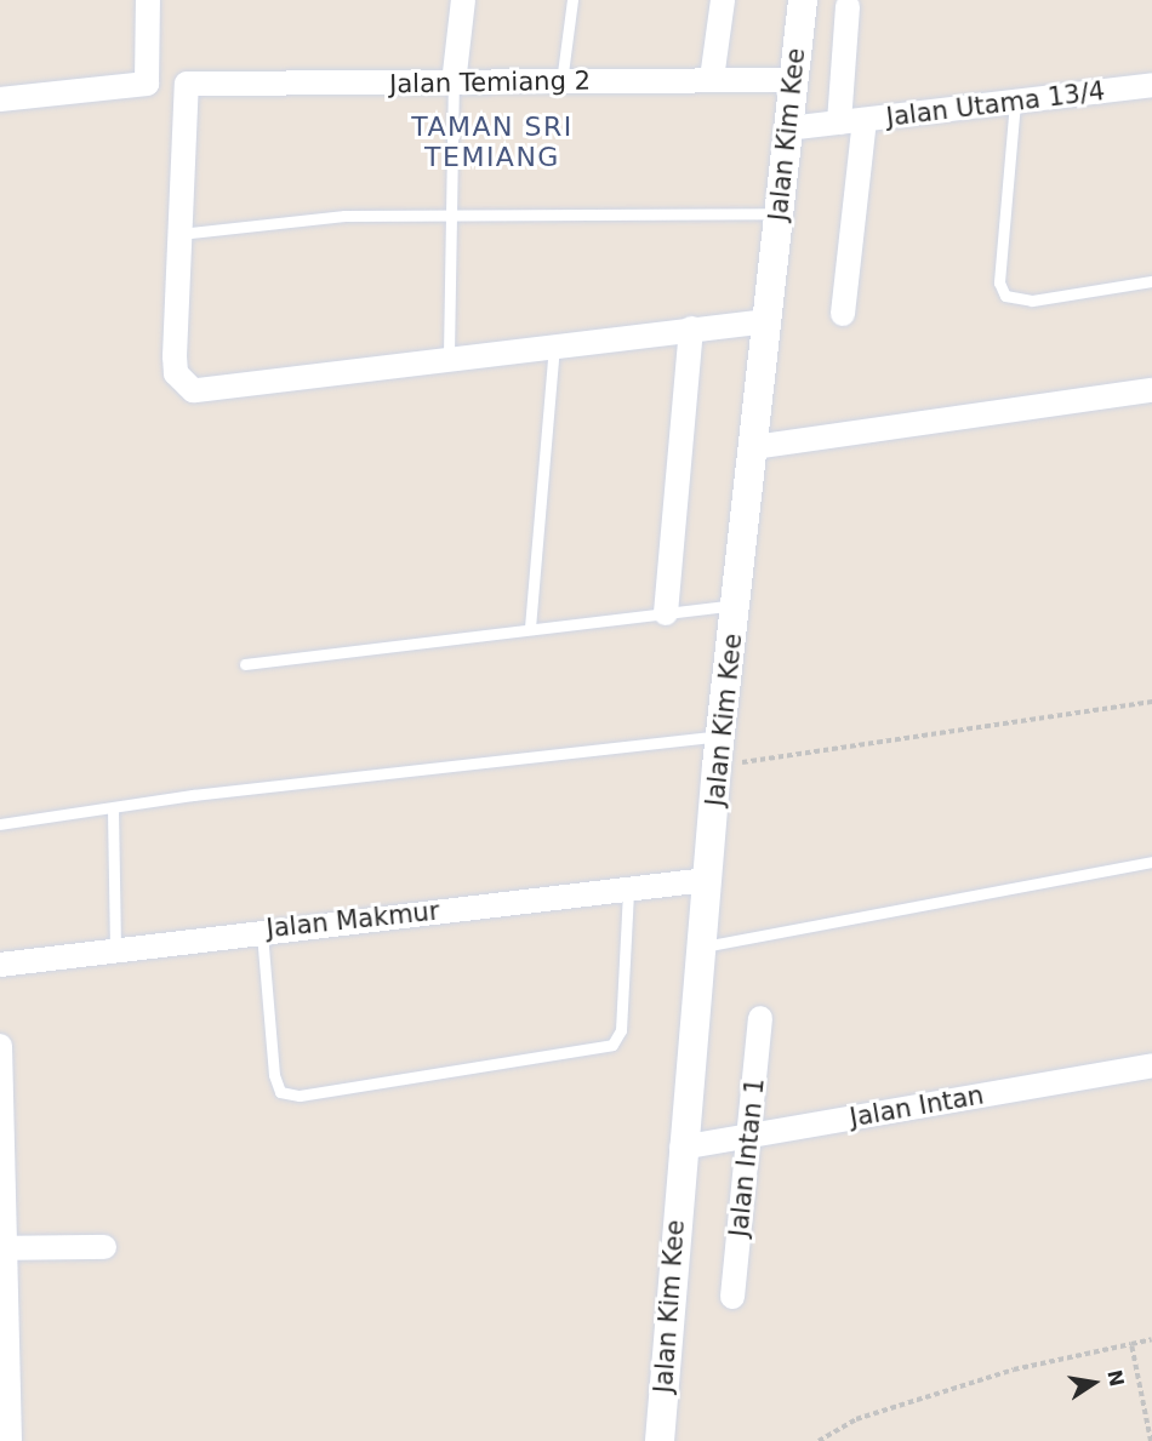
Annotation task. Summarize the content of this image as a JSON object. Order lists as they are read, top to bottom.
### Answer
{
  "streets": {
    "street": [
      "Jalan Temiang 2",
      "Jalan Utama 13/4",
      "Jalan Kim Kee",
      "Jalan Makmur",
      "Jalan Intan",
      "Jalan Intan 1"
    ]
  },
  "crossings": [
    ["Jalan Temiang 2", "Jalan Kim Kee"],
    ["Jalan Utama 13/4", "Jalan Kim Kee"],
    ["Jalan Kim Kee", "Jalan Makmur"],
    ["Jalan Kim Kee", "Jalan Intan"],
    ["Jalan Intan", "Jalan Intan 1"]
  ],
  "districts": ["TAMAN SRI TEMIANG"],
  "north": "right"
}
